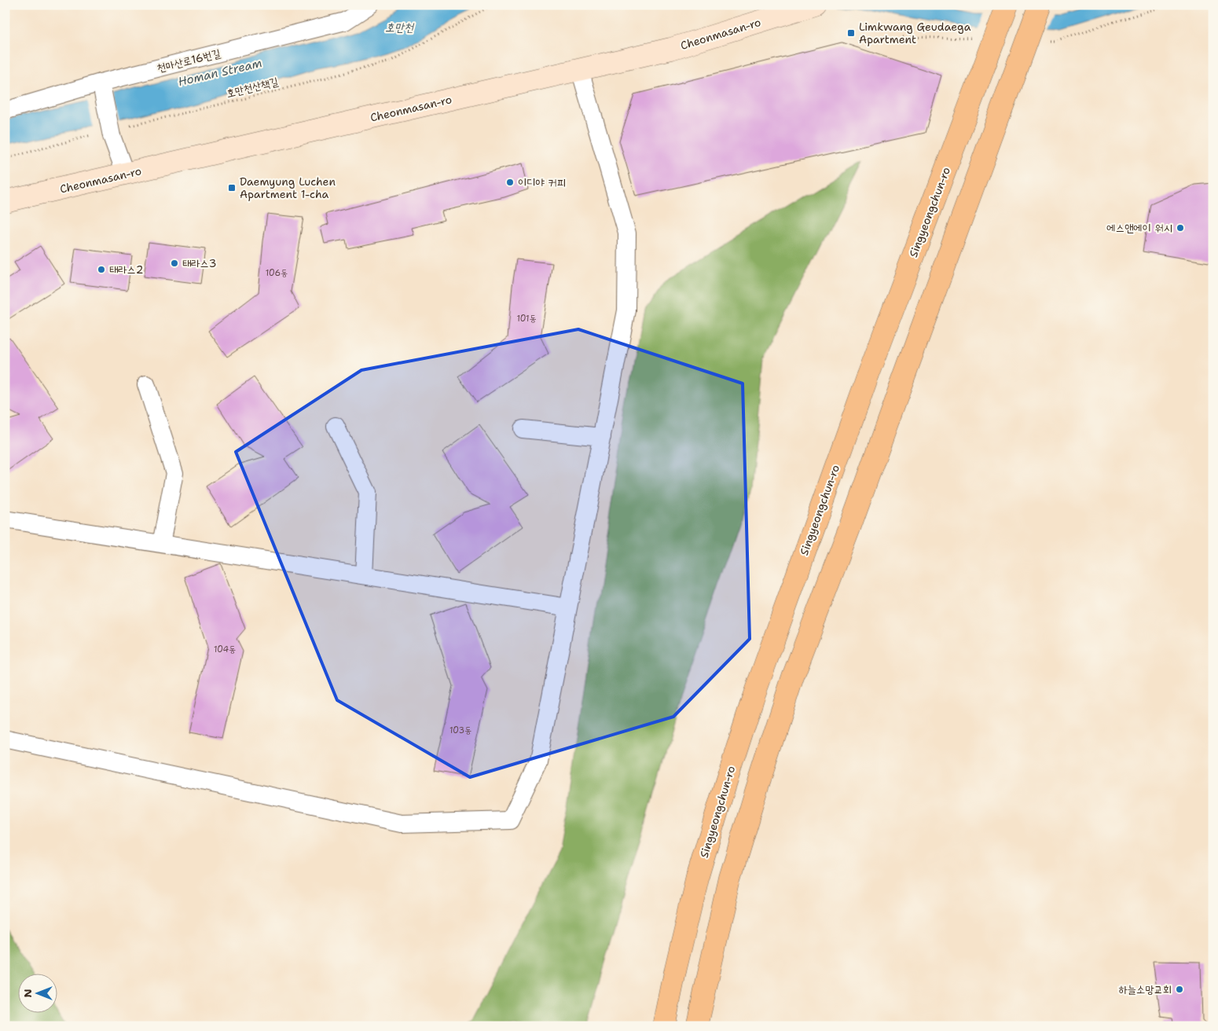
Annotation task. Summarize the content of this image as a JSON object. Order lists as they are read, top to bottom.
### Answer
{
  "streets": {
    "highway": ["Singyeongchun-ro"],
    "street": ["Cheonmasan-ro", "천마산로16번길"],
    "path": ["호만천산책길"]
  },
  "water": ["호만천", "Homan Stream"],
  "places": {
    "transit": ["Limkwang Geudaega Apartment", "Daemyung Luchen Apartment 1-cha"],
    "other": [
      "이디야 커피",
      "에스앤에이 워시",
      "태라스3",
      "태라스2",
      "하늘소망교회"
    ]
  },
  "house_numbers": [
    "106동",
    "101동",
    "104동",
    "103동"
  ],
  "north": "left"
}
